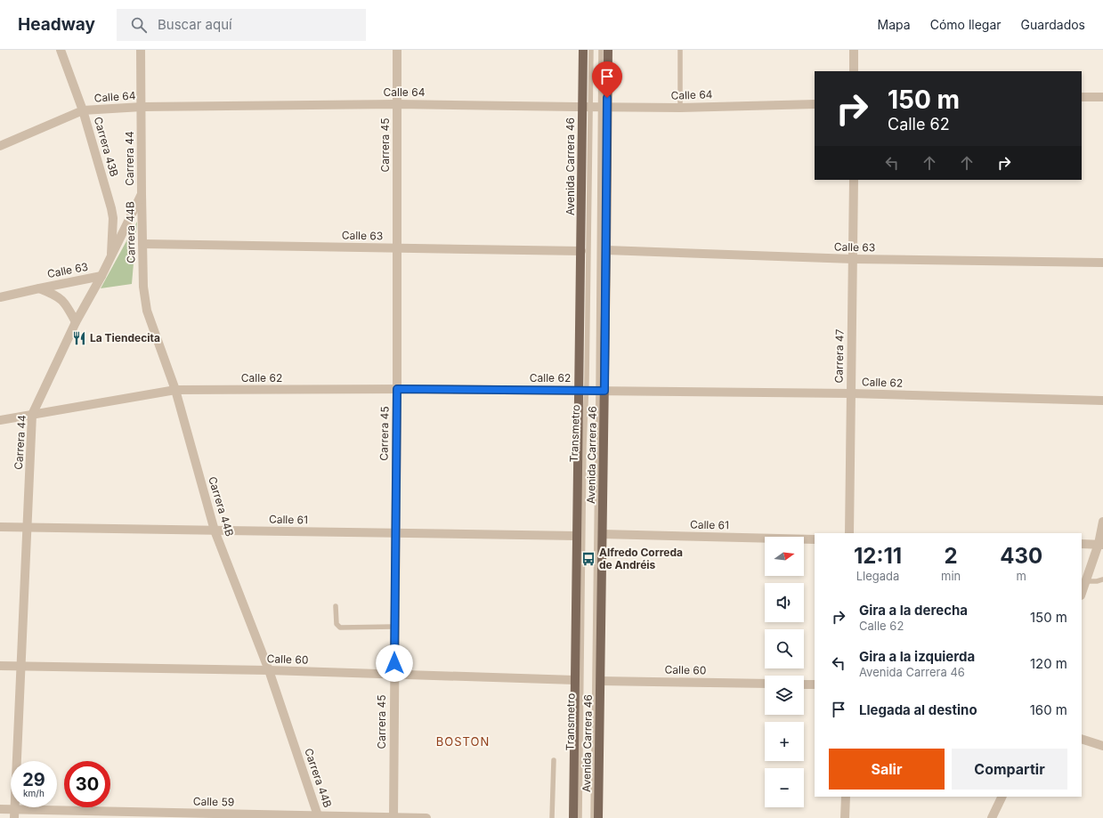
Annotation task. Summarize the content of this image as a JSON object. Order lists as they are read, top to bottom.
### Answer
{
  "streets": {
    "main road": ["Avenida Carrera 46"],
    "street": [
      "Calle 64",
      "Carrera 45",
      "Carrera 43B",
      "Carrera 44",
      "Carrera 44B",
      "Calle 63",
      "Carrera 47",
      "Calle 62",
      "Calle 61",
      "Calle 60",
      "Calle 59"
    ],
    "lane": ["Transmetro"]
  },
  "crossings": [
    ["Calle 64", "Carrera 45"],
    ["Calle 64", "Carrera 43B"],
    ["Calle 64", "Carrera 44"],
    ["Calle 64", "Avenida Carrera 46"],
    ["Calle 64", "Transmetro"],
    ["Carrera 45", "Calle 63"],
    ["Carrera 45", "Calle 62"],
    ["Carrera 45", "Calle 61"],
    ["Carrera 45", "Calle 60"],
    ["Carrera 45", "Calle 59"],
    ["Carrera 43B", "Carrera 44"],
    ["Carrera 44", "Carrera 44B"],
    ["Carrera 44", "Calle 63"],
    ["Carrera 44", "Calle 62"],
    ["Carrera 44", "Calle 61"],
    ["Carrera 44", "Calle 60"],
    ["Carrera 44", "Calle 59"],
    ["Avenida Carrera 46", "Calle 63"],
    ["Avenida Carrera 46", "Calle 62"],
    ["Avenida Carrera 46", "Transmetro"],
    ["Avenida Carrera 46", "Calle 61"],
    ["Avenida Carrera 46", "Calle 60"],
    ["Carrera 44B", "Calle 63"],
    ["Carrera 44B", "Calle 62"],
    ["Carrera 44B", "Calle 61"],
    ["Carrera 44B", "Calle 60"],
    ["Carrera 44B", "Calle 59"],
    ["Calle 63", "Carrera 47"],
    ["Carrera 47", "Calle 62"],
    ["Calle 62", "Transmetro"]
  ],
  "districts": ["BOSTON"],
  "places": {
    "restaurant": ["La Tiendecita"],
    "bus stop": ["Alfredo Correda de Andréis"]
  },
  "north": "right",
  "page": {
    "header": "Headway",
    "search": "Buscar aquí",
    "nav": ["Mapa", "Cómo llegar", "Guardados"],
    "turn": ["150 m", "Calle 62"],
    "eta": [
      "12:11",
      "Llegada",
      "2",
      "min",
      "430",
      "m"
    ],
    "map_buttons": ["+", "−"],
    "list": [
      {
        "name": "Gira a la derecha",
        "note": "Calle 62",
        "value": "150 m"
      },
      {
        "name": "Gira a la izquierda",
        "note": "Avenida Carrera 46",
        "value": "120 m"
      },
      {
        "name": "Llegada al destino",
        "value": "160 m"
      }
    ],
    "buttons": ["Salir", "Compartir"],
    "speed": "29 km/h",
    "limit": "30"
  }
}
